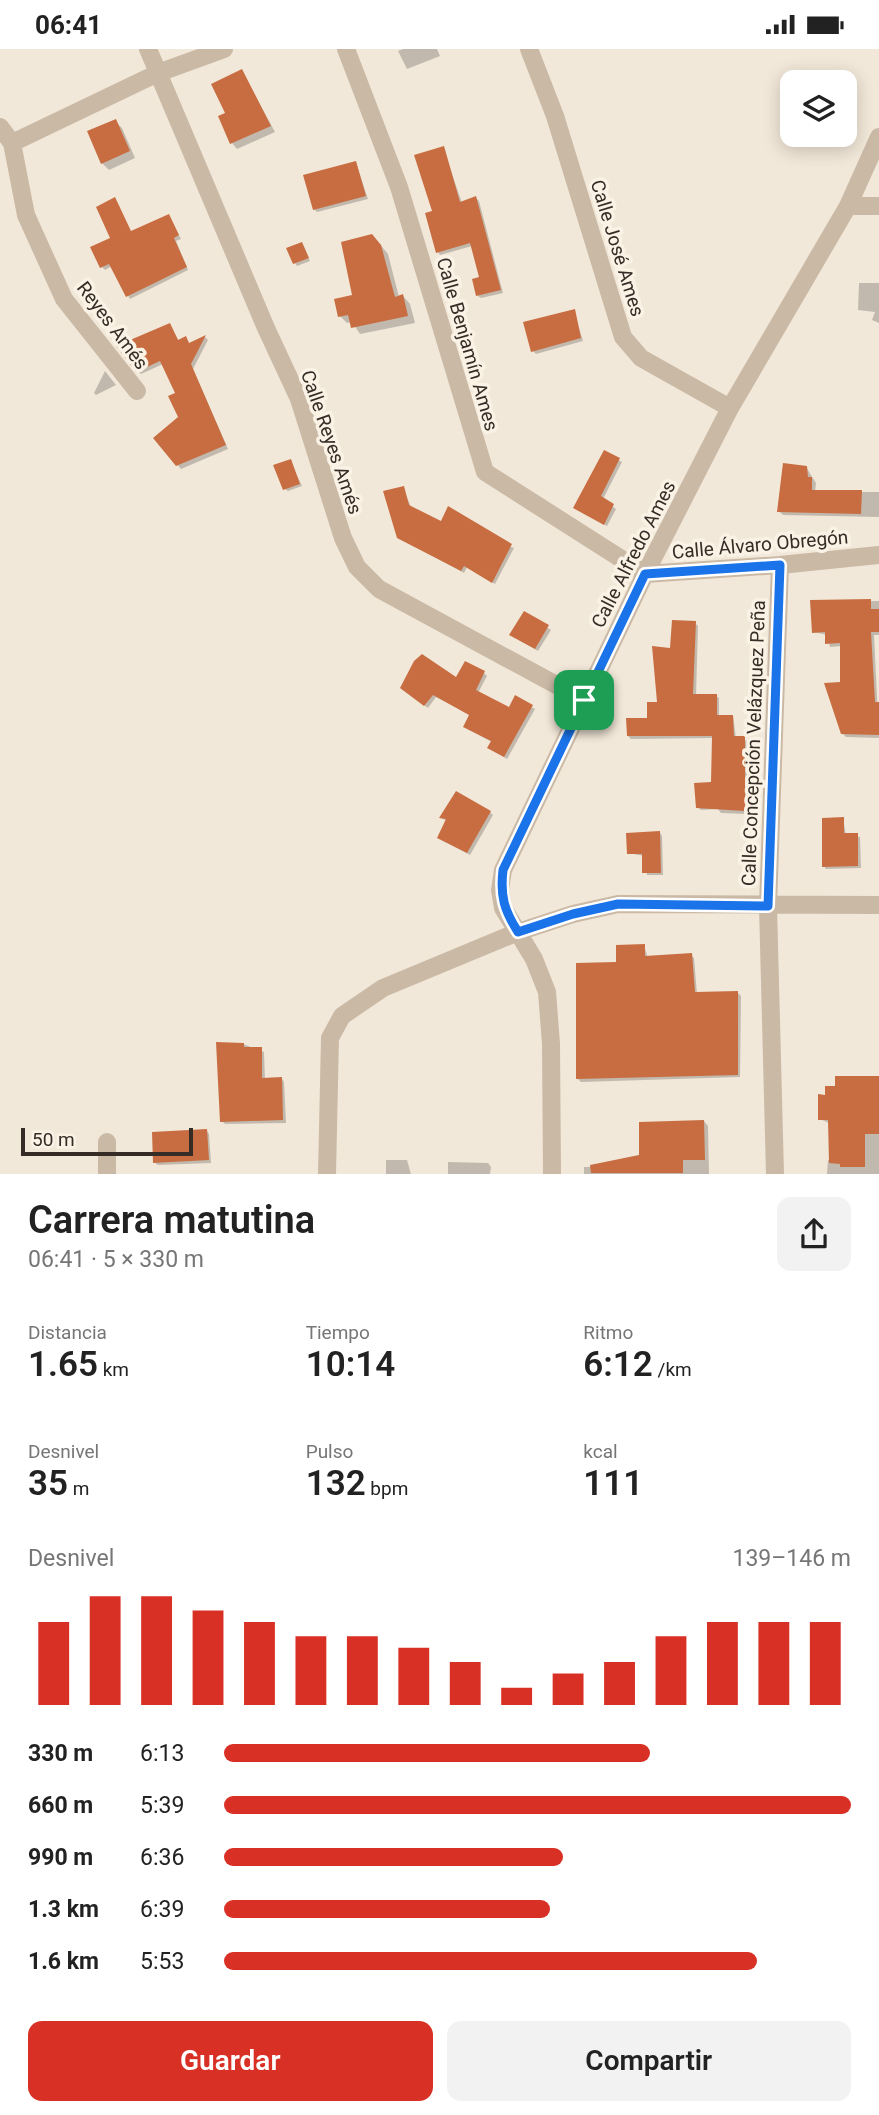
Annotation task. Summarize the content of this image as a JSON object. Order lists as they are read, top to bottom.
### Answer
{
  "streets": {
    "street": [
      "Calle José Ames",
      "Reyes Amés",
      "Calle Benjamín Ames",
      "Calle Reyes Amés",
      "Calle Álvaro Obregón",
      "Calle Alfredo Ames",
      "Calle Concepción Velázquez Peña"
    ]
  },
  "crossings": [
    ["Calle José Ames", "Calle Alfredo Ames"],
    ["Calle Benjamín Ames", "Calle Álvaro Obregón"],
    ["Calle Benjamín Ames", "Calle Alfredo Ames"],
    ["Calle Reyes Amés", "Calle Alfredo Ames"],
    ["Calle Álvaro Obregón", "Calle Alfredo Ames"],
    ["Calle Álvaro Obregón", "Calle Concepción Velázquez Peña"]
  ],
  "scale_bar": "50 m",
  "page": {
    "status": "06:41",
    "scale": "50 m",
    "heading": ["Carrera matutina", "06:41 · 5 × 330 m"],
    "stats": [
      ["Distancia", "1.65 km"],
      ["Tiempo", "10:14"],
      ["Ritmo", "6:12 /km"],
      ["Desnivel", "35 m"],
      ["Pulso", "132 bpm"],
      ["kcal", "111"]
    ],
    "chart": ["Desnivel", "139–146 m"],
    "list": [
      {
        "name": "330 m",
        "note": "6:13"
      },
      {
        "name": "660 m",
        "note": "5:39"
      },
      {
        "name": "990 m",
        "note": "6:36"
      },
      {
        "name": "1.3 km",
        "note": "6:39"
      },
      {
        "name": "1.6 km",
        "note": "5:53"
      }
    ],
    "buttons": ["Guardar", "Compartir"]
  }
}
